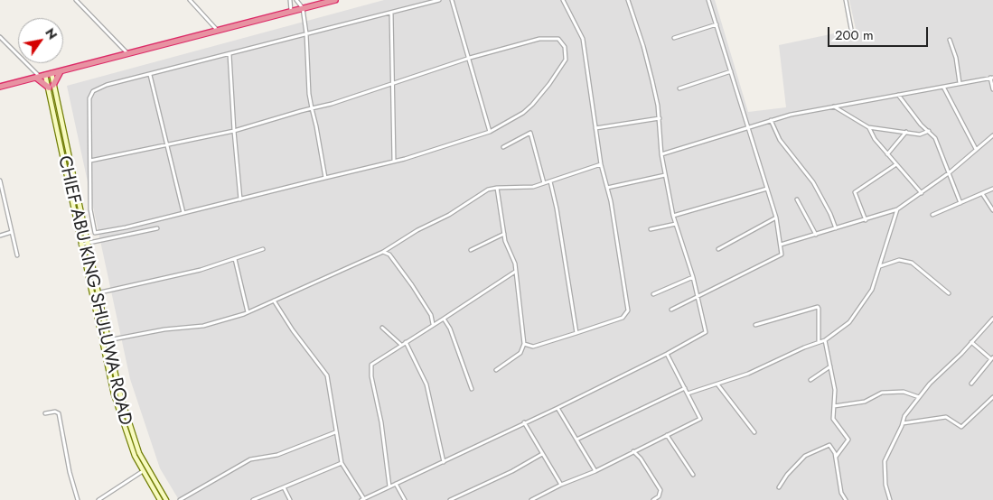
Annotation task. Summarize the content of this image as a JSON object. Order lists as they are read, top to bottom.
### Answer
{
  "streets": {
    "street": ["CHIEF ABU KING SHULUWA ROAD"]
  },
  "scale_bar": "200 m",
  "north": "top right"
}
